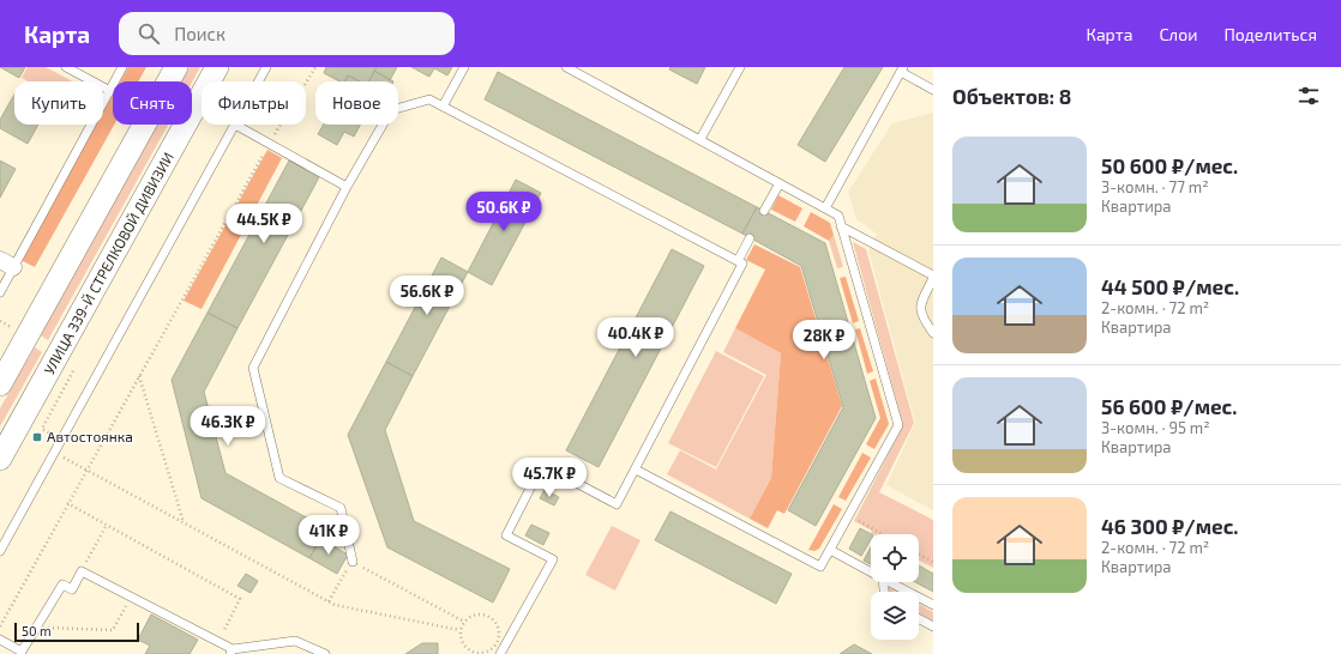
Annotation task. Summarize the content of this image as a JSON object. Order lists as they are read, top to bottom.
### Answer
{
  "streets": {
    "main road": ["УЛИЦА 339-Й СТРЕЛКОВОЙ ДИВИЗИИ"]
  },
  "places": {
    "transit": ["Автостоянка"]
  },
  "scale_bar": "50 m",
  "page": {
    "header": "Карта",
    "search": "Поиск",
    "nav": ["Карта", "Слои", "Поделиться"],
    "heading": "Объектов: 8",
    "chip": [
      "Купить",
      "Снять",
      "Фильтры",
      "Новое"
    ],
    "list": [
      {
        "name": "50 600 ₽/мес.",
        "note": "3-комн. · 77 m² · Квартира"
      },
      {
        "name": "44 500 ₽/мес.",
        "note": "2-комн. · 72 m² · Квартира"
      },
      {
        "name": "56 600 ₽/мес.",
        "note": "3-комн. · 95 m² · Квартира"
      },
      {
        "name": "46 300 ₽/мес.",
        "note": "2-комн. · 72 m² · Квартира"
      }
    ],
    "price": [
      "50.6K ₽",
      "44.5K ₽",
      "56.6K ₽",
      "40.4K ₽",
      "28K ₽",
      "46.3K ₽",
      "45.7K ₽",
      "41K ₽"
    ],
    "scale": "50 m"
  }
}
